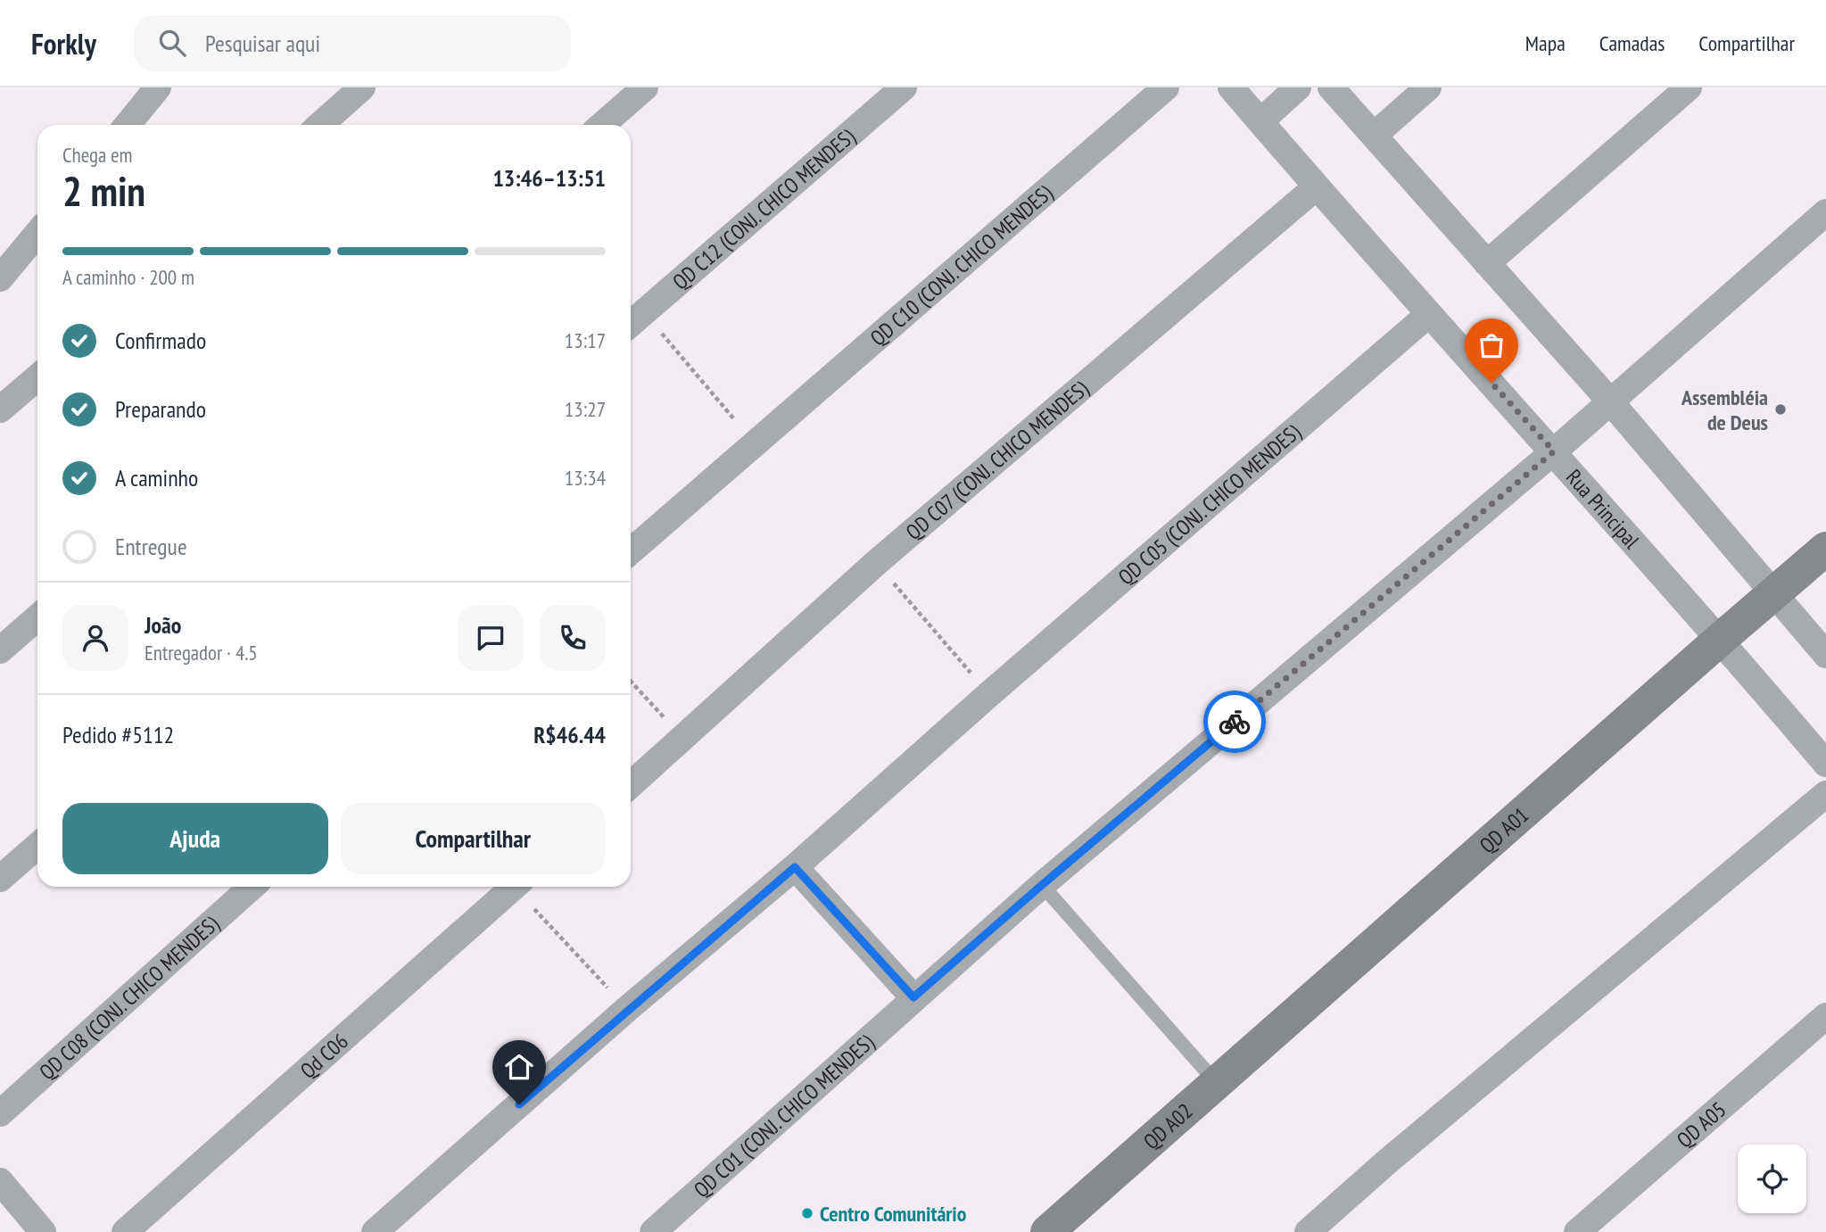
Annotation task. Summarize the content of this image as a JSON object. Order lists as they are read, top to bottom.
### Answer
{
  "streets": {
    "street": [
      "QD C12 (CONJ. CHICO MENDES)",
      "QD C10 (CONJ. CHICO MENDES)",
      "QD C07 (CONJ. CHICO MENDES)",
      "QD C05 (CONJ. CHICO MENDES)",
      "Rua Principal",
      "QD A01",
      "QD C08 (CONJ. CHICO MENDES)",
      "Qd C06",
      "QD C01 (CONJ. CHICO MENDES)",
      "QD A05",
      "QD A02"
    ]
  },
  "crossings": [
    ["QD C07 (CONJ. CHICO MENDES)", "Rua Principal"],
    ["QD C05 (CONJ. CHICO MENDES)", "Rua Principal"],
    ["Rua Principal", "QD A01"],
    ["Rua Principal", "QD C01 (CONJ. CHICO MENDES)"],
    ["QD A01", "QD A02"]
  ],
  "places": ["Assembléia de Deus", "Centro Comunitário"],
  "page": {
    "header": "Forkly",
    "search": "Pesquisar aqui",
    "nav": ["Mapa", "Camadas", "Compartilhar"],
    "heading": ["2 min", "Chega em", "13:46–13:51"],
    "panel": [
      "João",
      "Entregador · 4.5",
      "Pedido #5112",
      "R$46.44"
    ],
    "bar": "A caminho · 200 m",
    "list": [
      ["Confirmado", "13:17"],
      ["Preparando", "13:27"],
      ["A caminho", "13:34"],
      "Entregue"
    ],
    "buttons": ["Ajuda", "Compartilhar"]
  }
}
